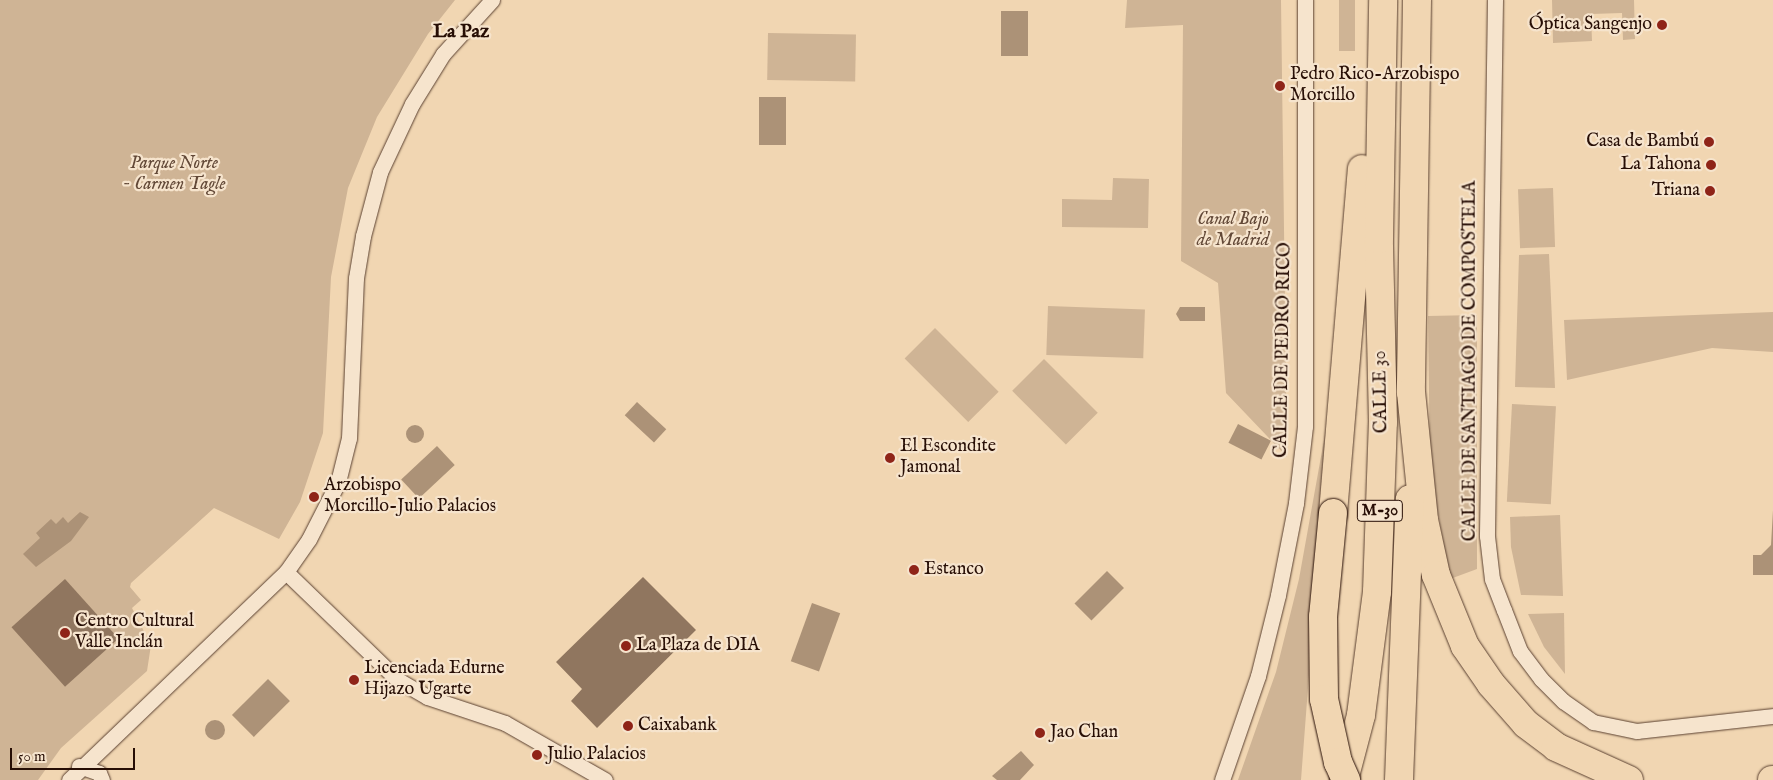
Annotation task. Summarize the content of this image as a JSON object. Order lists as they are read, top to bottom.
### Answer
{
  "streets": {
    "highway": ["CALLE 30", "M-30"],
    "street": ["CALLE DE PEDRO RICO", "CALLE DE SANTIAGO DE COMPOSTELA"]
  },
  "crossings": [
    ["CALLE 30", "M-30"]
  ],
  "districts": ["La Paz"],
  "parks": ["Parque Norte - Carmen Tagle", "Canal Bajo de Madrid"],
  "places": [
    "Óptica Sangenjo",
    "Pedro Rico-Arzobispo Morcillo",
    "Casa de Bambú",
    "La Tahona",
    "Triana",
    "El Escondite Jamonal",
    "Arzobispo Morcillo-Julio Palacios",
    "Estanco",
    "Centro Cultural Valle Inclán",
    "La Plaza de DIA",
    "Licenciada Edurne Hijazo Ugarte",
    "Caixabank",
    "Jao Chan",
    "Julio Palacios"
  ],
  "scale_bar": "50 m"
}
